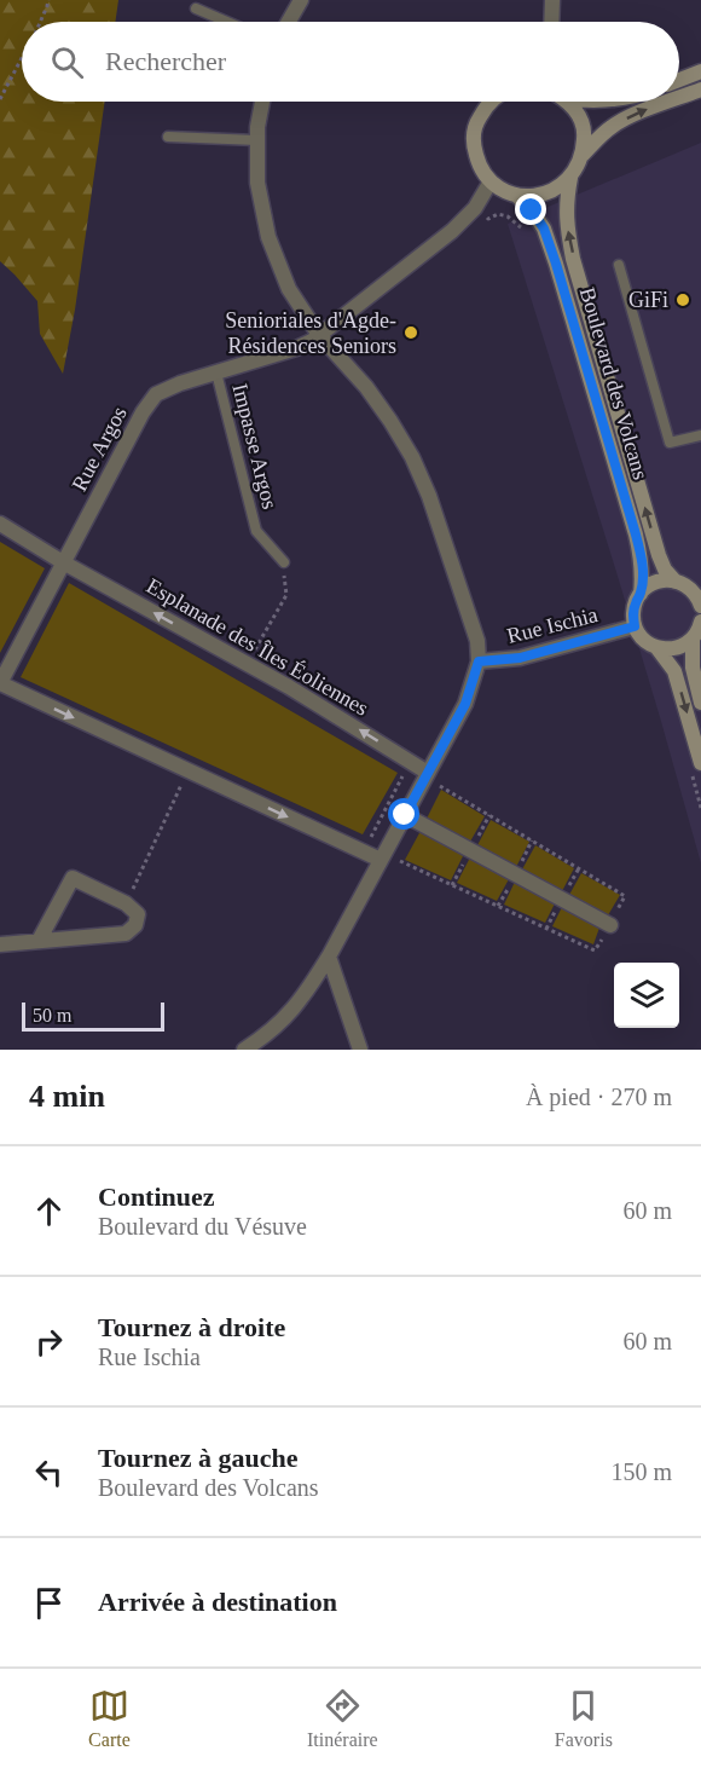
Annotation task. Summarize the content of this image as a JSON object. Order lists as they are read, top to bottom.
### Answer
{
  "streets": {
    "street": [
      "Boulevard des Volcans",
      "Rue Argos",
      "Rue Ischia",
      "Esplanade des Îles Éoliennes"
    ],
    "lane": ["Impasse Argos"]
  },
  "crossings": [
    ["Boulevard des Volcans", "Rue Ischia"],
    ["Impasse Argos", "Rue Argos"],
    ["Rue Argos", "Esplanade des Îles Éoliennes"]
  ],
  "places": ["GiFi", "Senioriales d'Agde- Résidences Seniors"],
  "scale_bar": "50 m",
  "page": {
    "search": "Rechercher",
    "scale": "50 m",
    "heading": ["4 min", "À pied · 270 m"],
    "list": [
      ["Continuez", "Boulevard du Vésuve", "60 m"],
      ["Tournez à droite", "Rue Ischia", "60 m"],
      ["Tournez à gauche", "Boulevard des Volcans", "150 m"],
      "Arrivée à destination"
    ],
    "nav": ["Carte", "Itinéraire", "Favoris"]
  }
}
